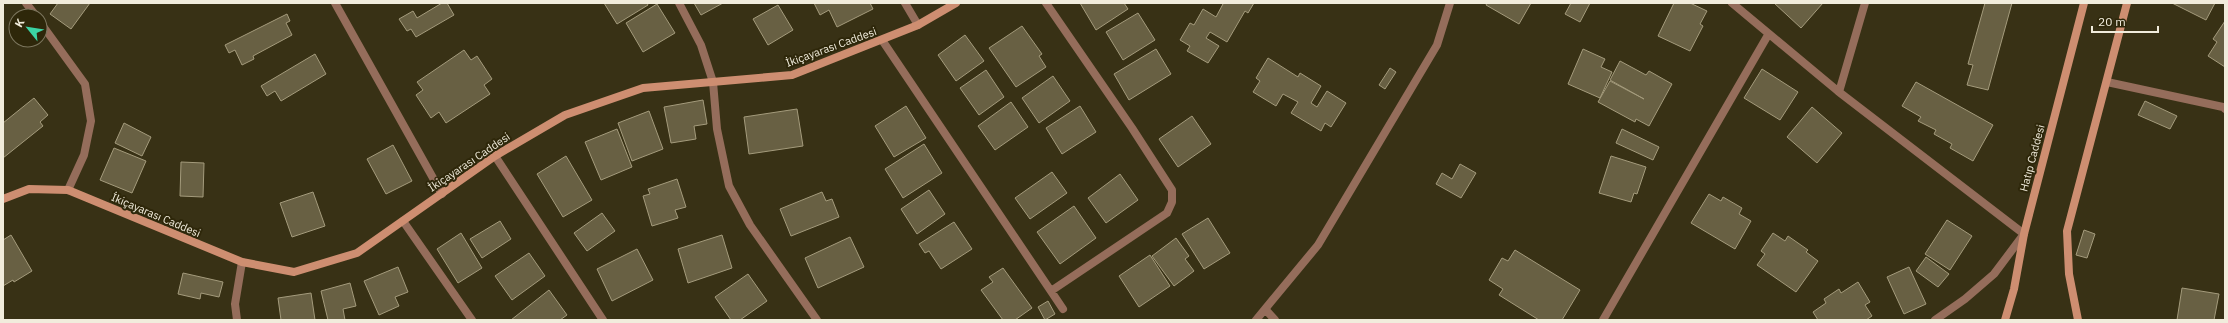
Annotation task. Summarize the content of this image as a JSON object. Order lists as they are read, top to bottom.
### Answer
{
  "streets": {
    "street": ["İkiçayarası Caddesi", "Hatıp Caddesi"]
  },
  "scale_bar": "20 m",
  "north": "top left"
}
